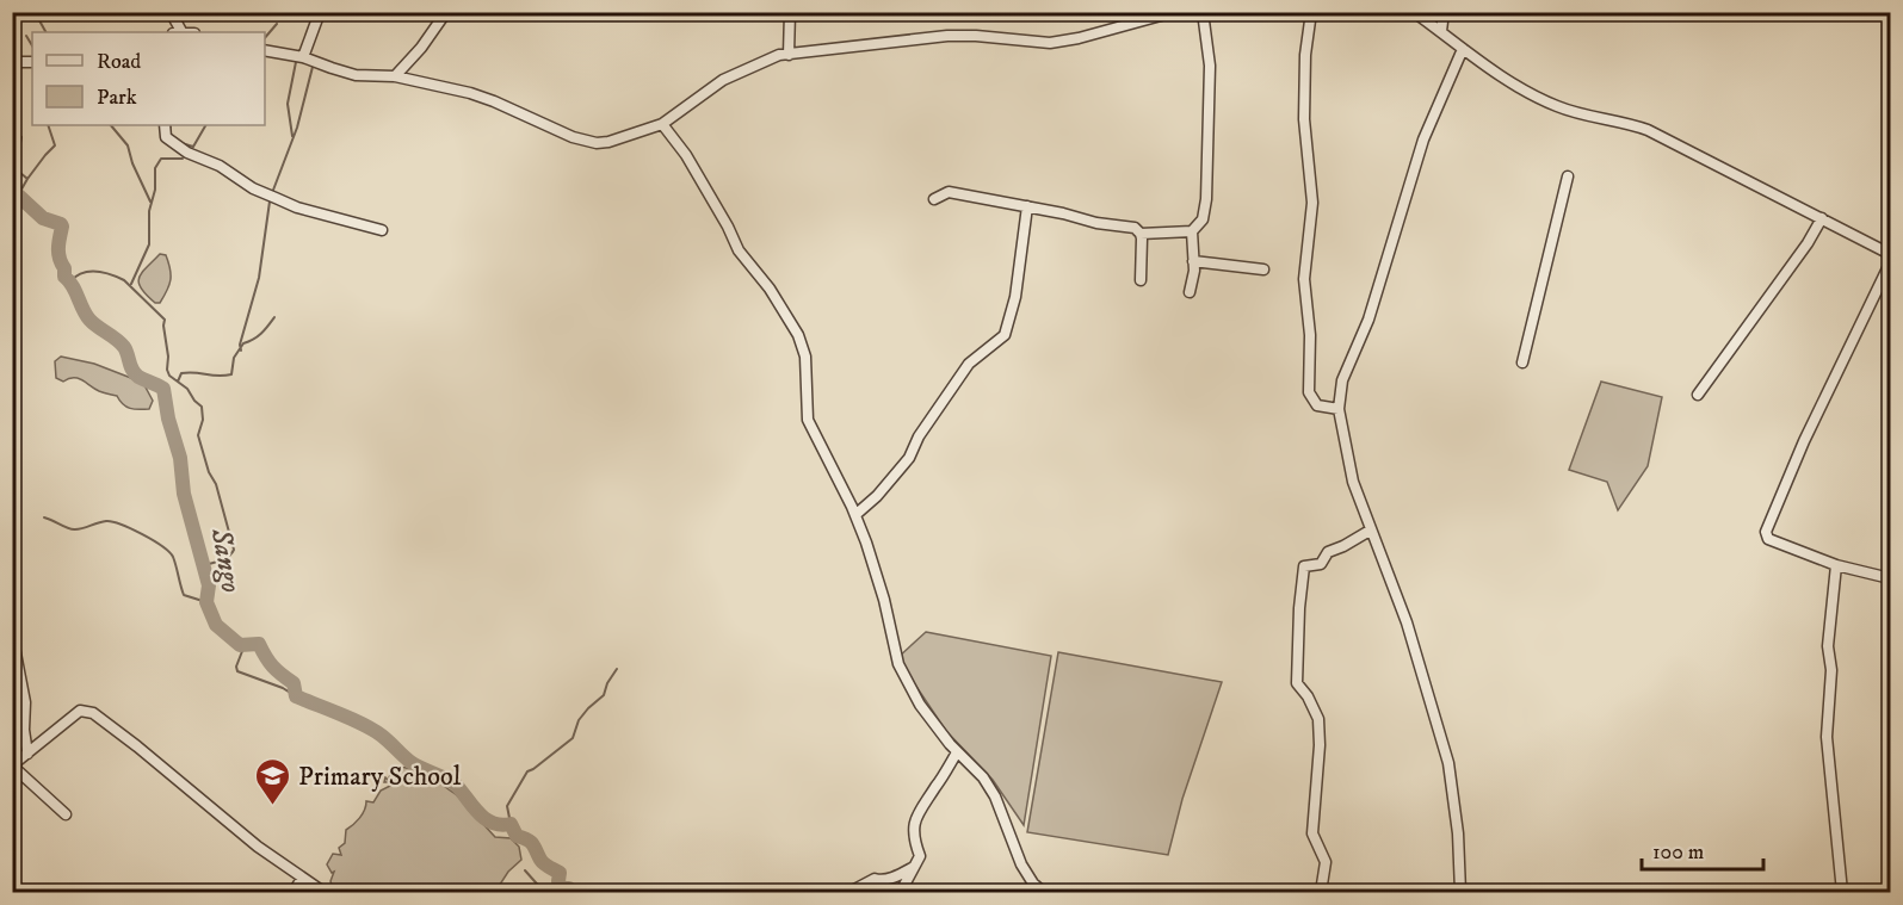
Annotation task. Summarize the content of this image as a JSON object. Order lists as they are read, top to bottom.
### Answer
{
  "water": ["Sango"],
  "places": {
    "school or university": ["Primary School"]
  },
  "legend": ["Road", "Park"],
  "scale_bar": "100 m"
}
